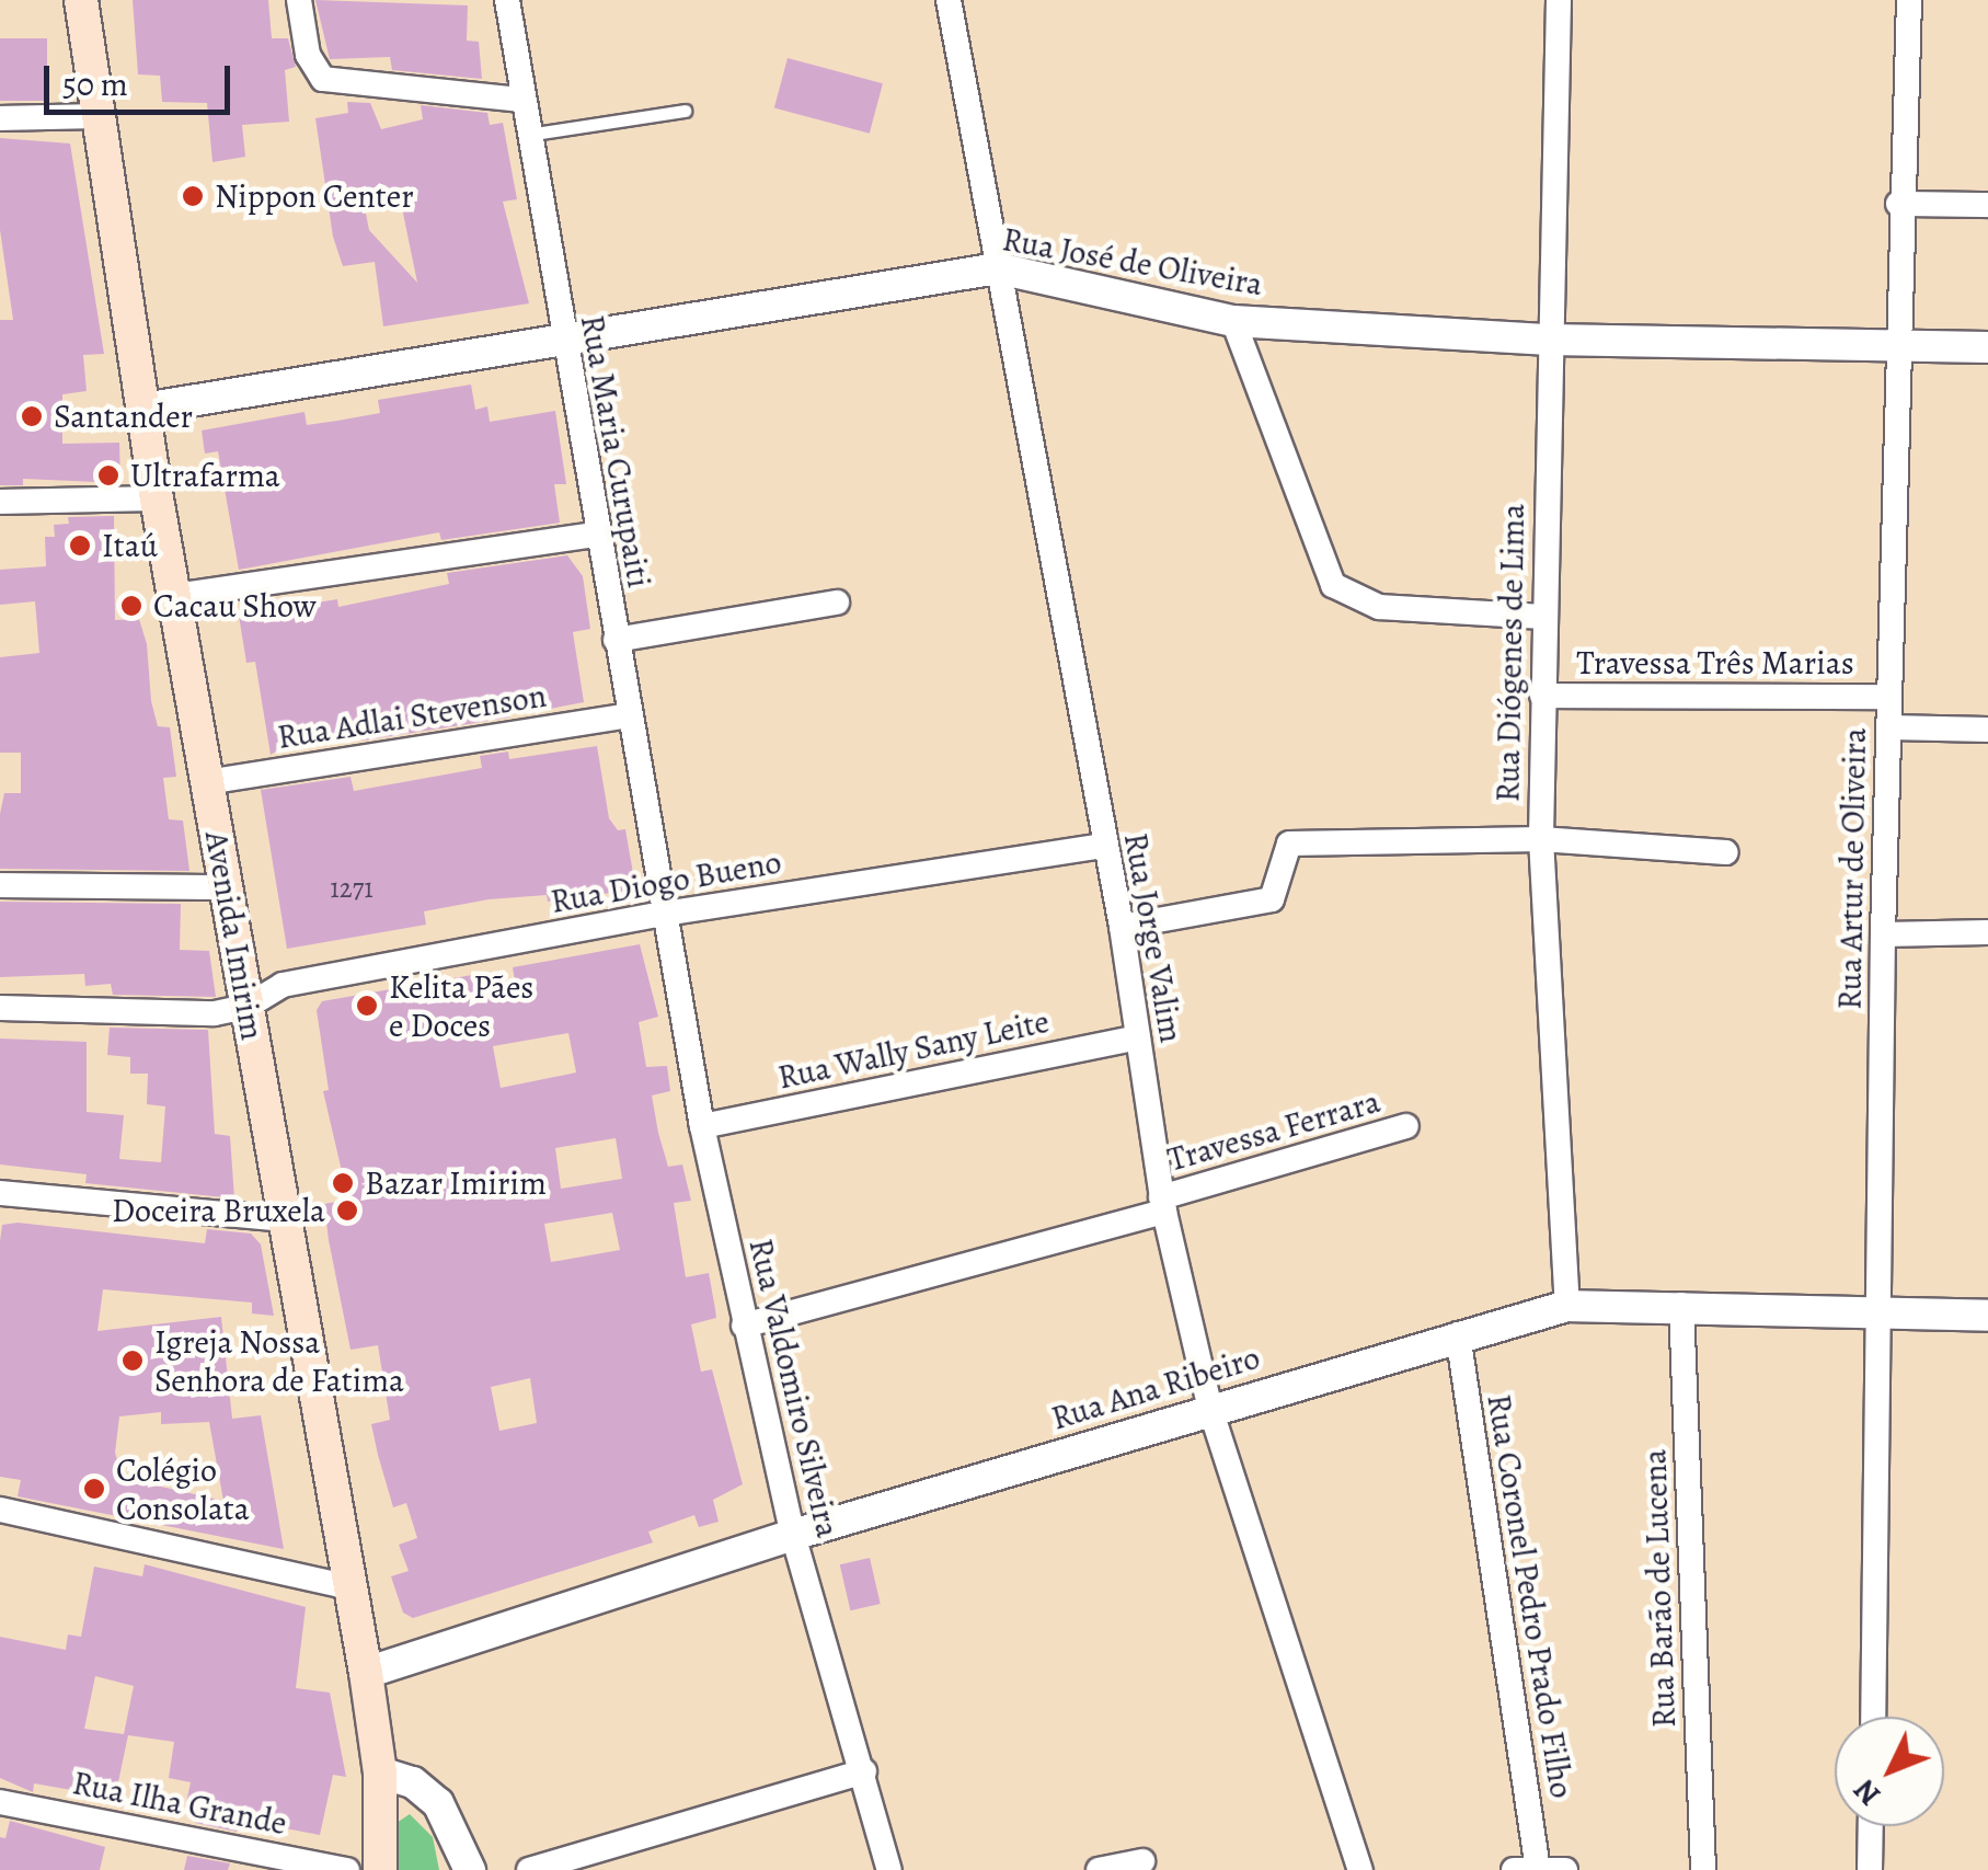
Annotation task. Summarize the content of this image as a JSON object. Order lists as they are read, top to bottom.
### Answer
{
  "streets": {
    "main road": ["Avenida Imirim"],
    "street": [
      "Rua José de Oliveira",
      "Rua Maria Curupaiti",
      "Rua Diógenes de Lima",
      "Travessa Três Marias",
      "Rua Adlai Stevenson",
      "Rua Artur de Oliveira",
      "Rua Diogo Bueno",
      "Rua Jorge Valim",
      "Rua Wally Sany Leite",
      "Travessa Ferrara",
      "Rua Valdomiro Silveira",
      "Rua Ana Ribeiro",
      "Rua Barão de Lucena",
      "Rua Coronel Pedro Prado Filho",
      "Rua Ilha Grande"
    ]
  },
  "crossings": [
    ["Rua José de Oliveira", "Rua Maria Curupaiti"],
    ["Rua José de Oliveira", "Rua Diógenes de Lima"],
    ["Rua José de Oliveira", "Rua Artur de Oliveira"],
    ["Rua José de Oliveira", "Avenida Imirim"],
    ["Rua José de Oliveira", "Rua Jorge Valim"],
    ["Rua Maria Curupaiti", "Rua Adlai Stevenson"],
    ["Rua Maria Curupaiti", "Rua Diogo Bueno"],
    ["Rua Maria Curupaiti", "Rua Valdomiro Silveira"],
    ["Rua Diógenes de Lima", "Travessa Três Marias"],
    ["Rua Diógenes de Lima", "Rua Ana Ribeiro"],
    ["Travessa Três Marias", "Rua Artur de Oliveira"],
    ["Rua Adlai Stevenson", "Avenida Imirim"],
    ["Rua Artur de Oliveira", "Rua Ana Ribeiro"],
    ["Rua Diogo Bueno", "Avenida Imirim"],
    ["Rua Diogo Bueno", "Rua Jorge Valim"],
    ["Rua Diogo Bueno", "Rua Valdomiro Silveira"],
    ["Avenida Imirim", "Rua Ana Ribeiro"],
    ["Rua Jorge Valim", "Rua Wally Sany Leite"],
    ["Rua Jorge Valim", "Travessa Ferrara"],
    ["Rua Jorge Valim", "Rua Ana Ribeiro"],
    ["Rua Wally Sany Leite", "Rua Valdomiro Silveira"],
    ["Travessa Ferrara", "Rua Valdomiro Silveira"],
    ["Rua Valdomiro Silveira", "Rua Ana Ribeiro"],
    ["Rua Ana Ribeiro", "Rua Barão de Lucena"],
    ["Rua Ana Ribeiro", "Rua Coronel Pedro Prado Filho"]
  ],
  "places": [
    "Nippon Center",
    "Santander",
    "Ultrafarma",
    "Itaú",
    "Cacau Show",
    "Kelita Pães e Doces",
    "Bazar Imirim",
    "Doceira Bruxela",
    "Igreja Nossa Senhora de Fatima",
    "Colégio Consolata"
  ],
  "house_numbers": ["1271"],
  "scale_bar": "50 m",
  "north": "bottom left"
}
